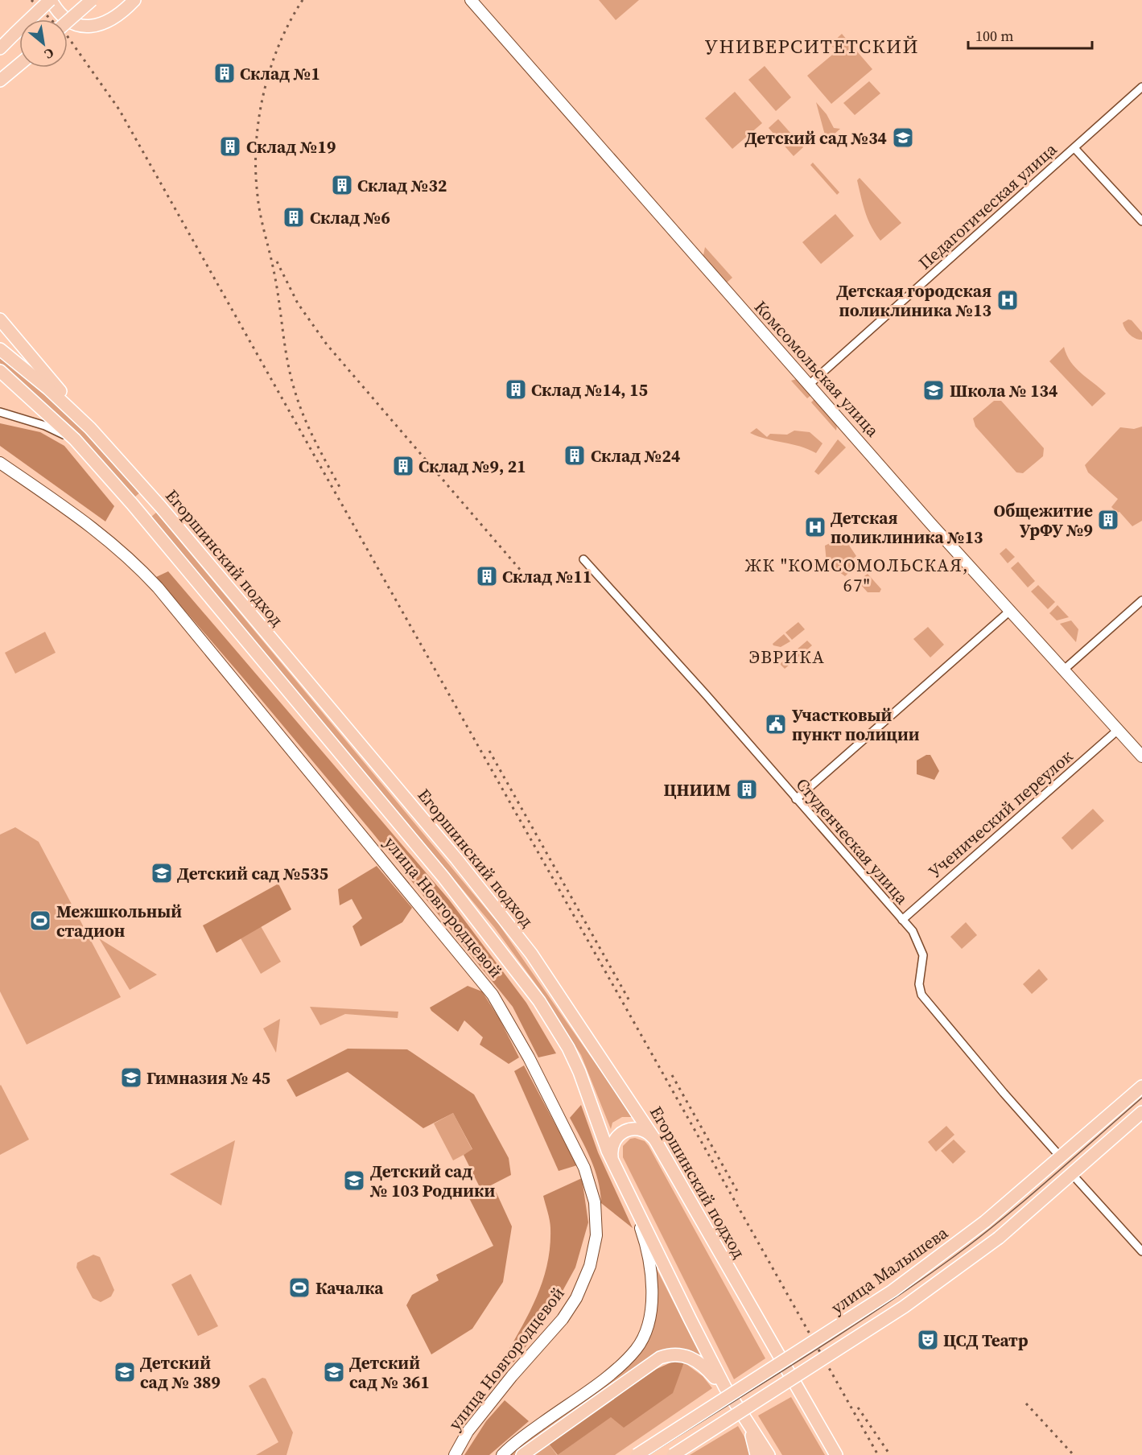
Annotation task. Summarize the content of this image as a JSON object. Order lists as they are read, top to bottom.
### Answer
{
  "streets": {
    "main road": [
      "Комсомольская улица",
      "Егоршинский подход",
      "улица Новгородцевой",
      "улица Малышева"
    ],
    "street": ["Педагогическая улица", "Ученический переулок", "Студенческая улица"]
  },
  "crossings": [
    ["Педагогическая улица", "Комсомольская улица"],
    ["Комсомольская улица", "Ученический переулок"],
    ["Ученический переулок", "Студенческая улица"],
    ["Студенческая улица", "улица Малышева"]
  ],
  "districts": ["УНИВЕРСИТЕТСКИЙ", "ЖК \"КОМСОМОЛЬСКАЯ, 67\"", "ЭВРИКА"],
  "places": {
    "building": [
      "Склад №1",
      "Склад №19",
      "Склад №32",
      "Склад №6",
      "Склад №14, 15",
      "Склад №24",
      "Склад №9, 21",
      "Общежитие УрФУ №9",
      "Склад №11",
      "ЦНИИМ"
    ],
    "school or university": [
      "Детский сад №34",
      "Школа № 134",
      "Детский сад №535",
      "Гимназия № 45",
      "Детский сад № 103 Родники",
      "Детский сад № 389",
      "Детский сад № 361"
    ],
    "hospital": ["Детская городская поликлиника №13", "Детская поликлиника №13"],
    "public building": ["Участковый пункт полиции"],
    "sports": ["Межшкольный стадион", "Качалка"],
    "theatre": ["ЦСД Театр"]
  },
  "scale_bar": "100 m",
  "north": "bottom right"
}
